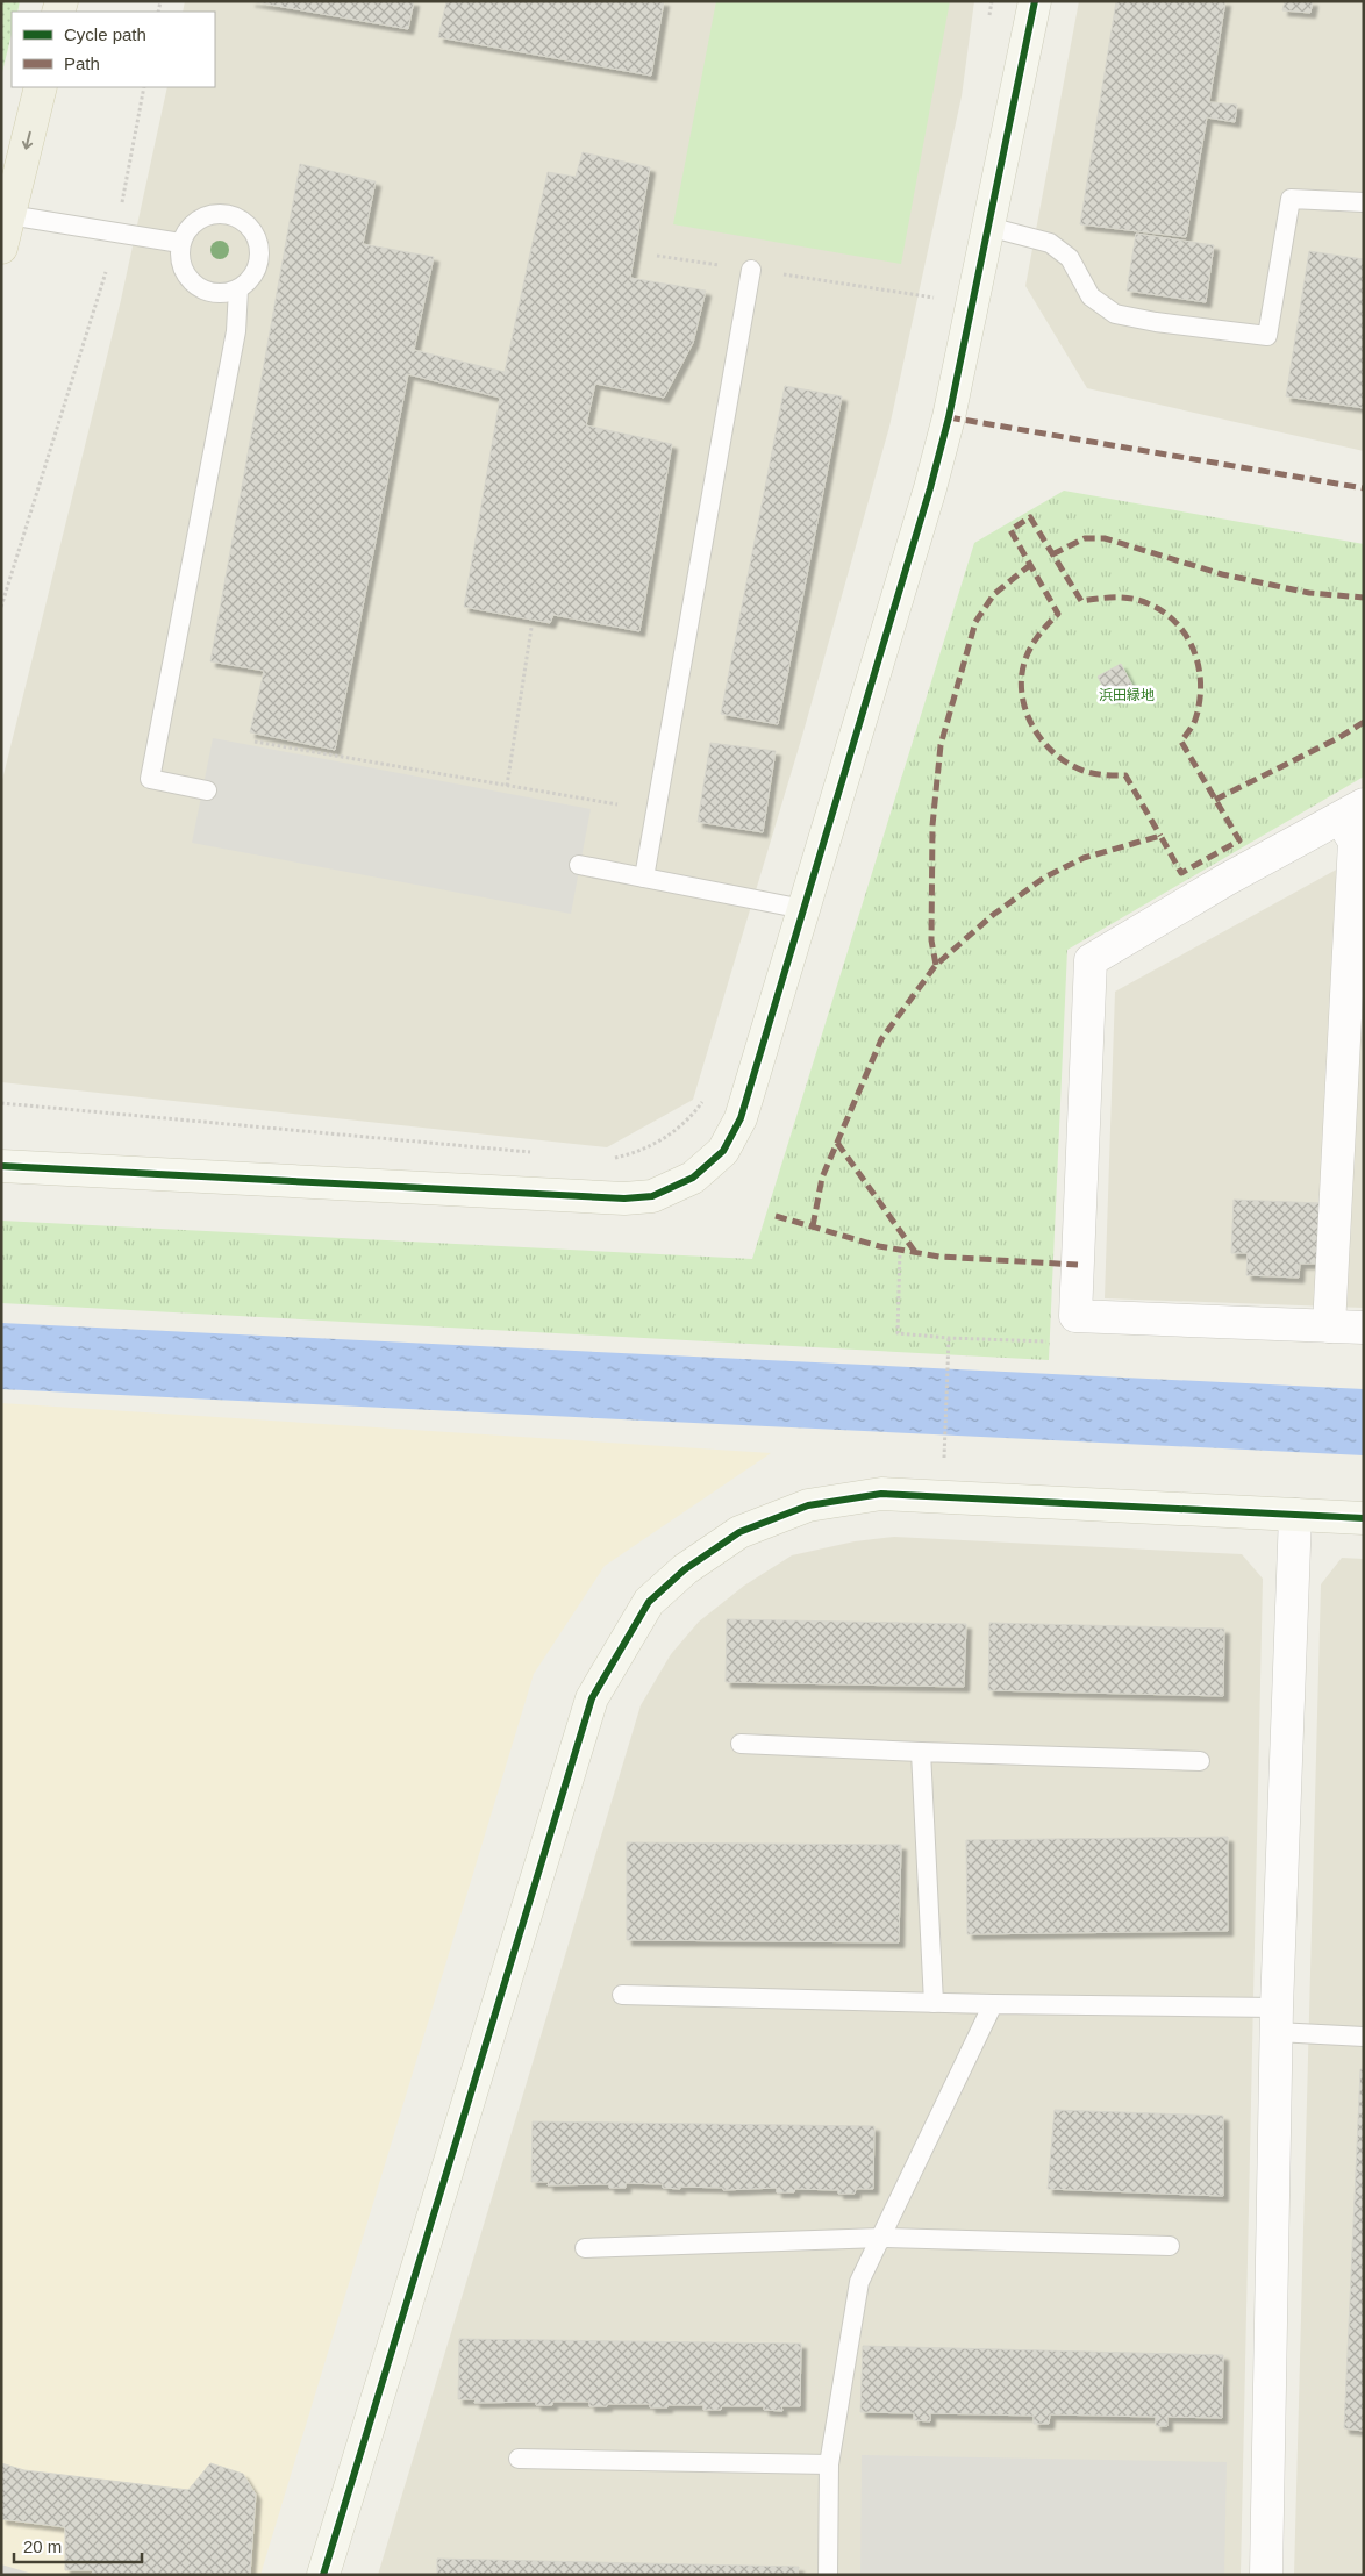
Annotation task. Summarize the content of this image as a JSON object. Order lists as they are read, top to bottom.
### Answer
{
  "parks": ["浜田緑地"],
  "legend": ["Cycle path", "Path"],
  "scale_bar": "20 m"
}
